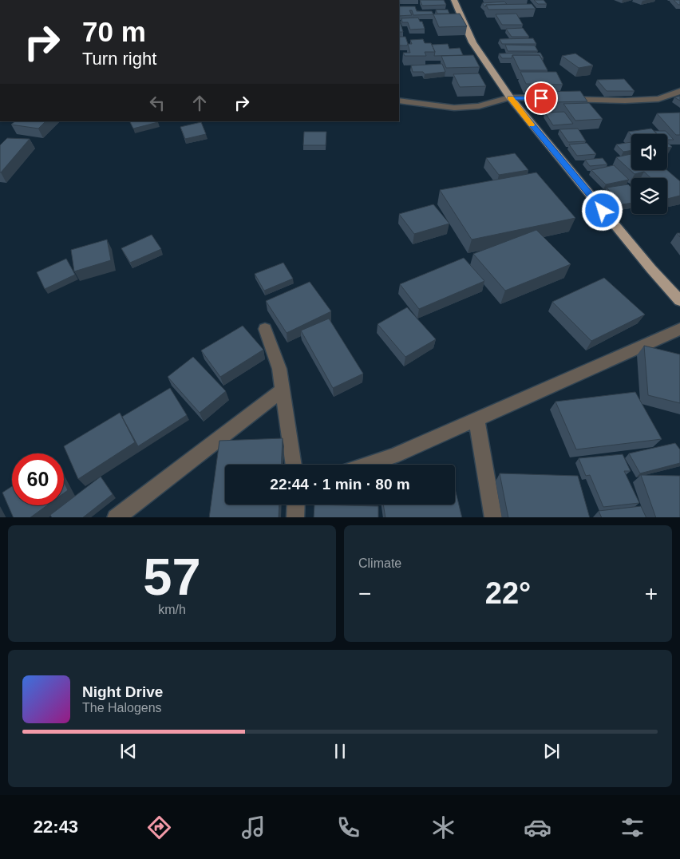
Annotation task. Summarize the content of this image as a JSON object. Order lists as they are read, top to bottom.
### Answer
{
  "page": {
    "turn": ["70 m", "Turn right"],
    "limit": "60",
    "trip": "22:44 · 1 min · 80 m",
    "tile": [
      ["57", "km/h"],
      "Climate"
    ],
    "heat": ["−", "22°", "+"],
    "song": ["Night Drive", "The Halogens"],
    "tabs": "22:43"
  }
}
